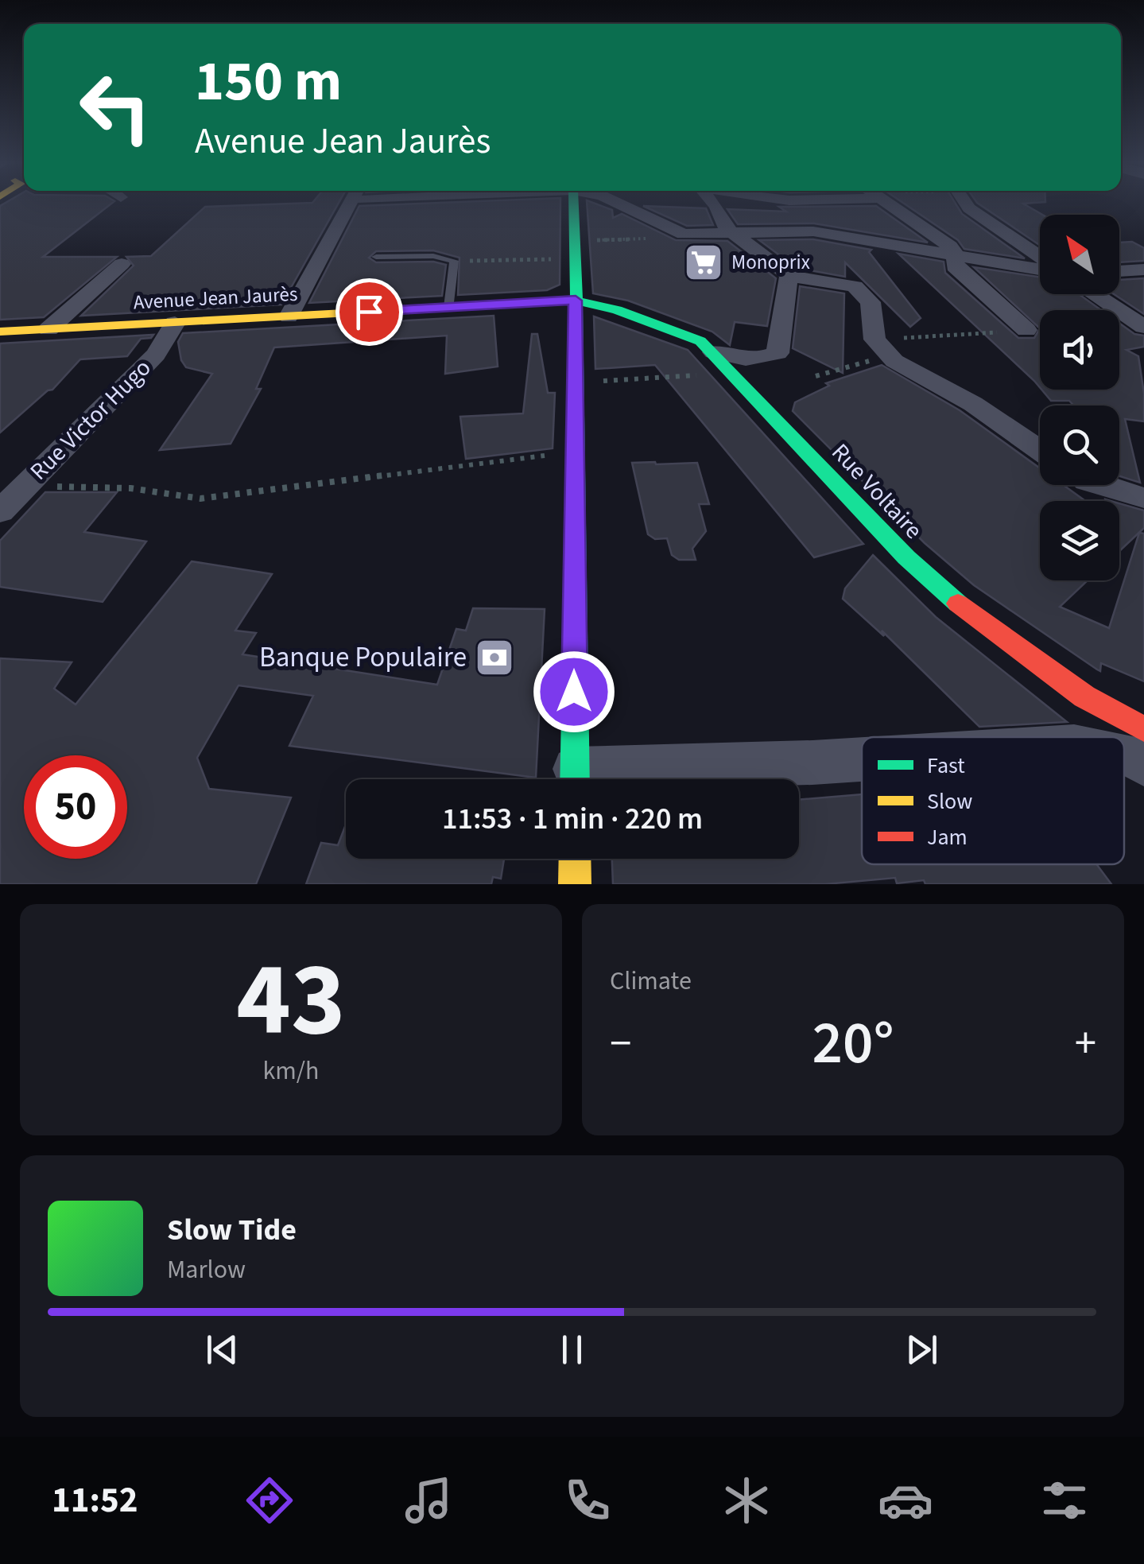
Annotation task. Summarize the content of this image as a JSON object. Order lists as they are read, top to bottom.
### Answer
{
  "streets": {
    "main road": ["Avenue Jean Jaurès", "Rue Voltaire"],
    "street": ["Rue Victor Hugo"]
  },
  "crossings": [
    ["Avenue Jean Jaurès", "Rue Victor Hugo"],
    ["Avenue Jean Jaurès", "Rue Voltaire"]
  ],
  "places": {
    "supermarket": ["Monoprix"],
    "bank": ["Banque Populaire"]
  },
  "legend": ["Fast", "Slow", "Jam"],
  "north": "top left",
  "page": {
    "turn": ["150 m", "Avenue Jean Jaurès"],
    "limit": "50",
    "trip": "11:53 · 1 min · 220 m",
    "tile": [
      ["43", "km/h"],
      "Climate"
    ],
    "heat": ["−", "20°", "+"],
    "song": ["Slow Tide", "Marlow"],
    "tabs": "11:52"
  }
}
